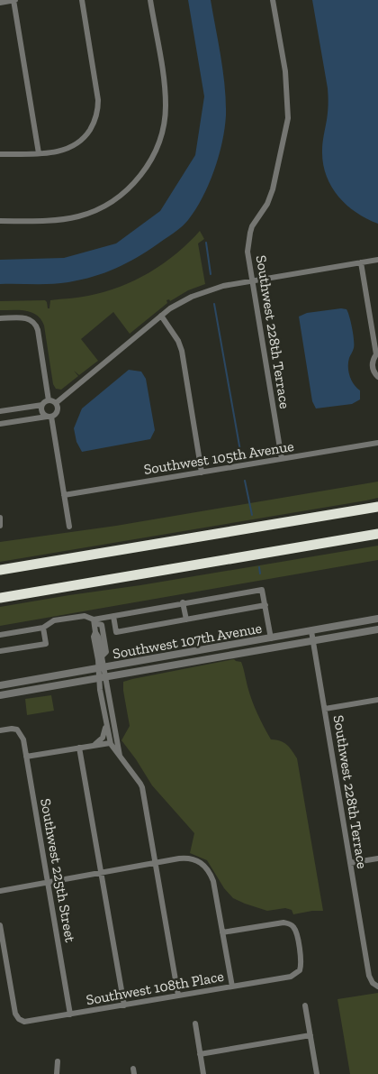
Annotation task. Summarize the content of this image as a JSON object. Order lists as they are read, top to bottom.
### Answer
{
  "streets": {
    "street": [
      "Southwest 228th Terrace",
      "Southwest 105th Avenue",
      "Southwest 107th Avenue",
      "Southwest 225th Street",
      "Southwest 108th Place"
    ]
  },
  "crossings": [
    ["Southwest 228th Terrace", "Southwest 105th Avenue"],
    ["Southwest 228th Terrace", "Southwest 107th Avenue"],
    ["Southwest 225th Street", "Southwest 108th Place"]
  ]
}
